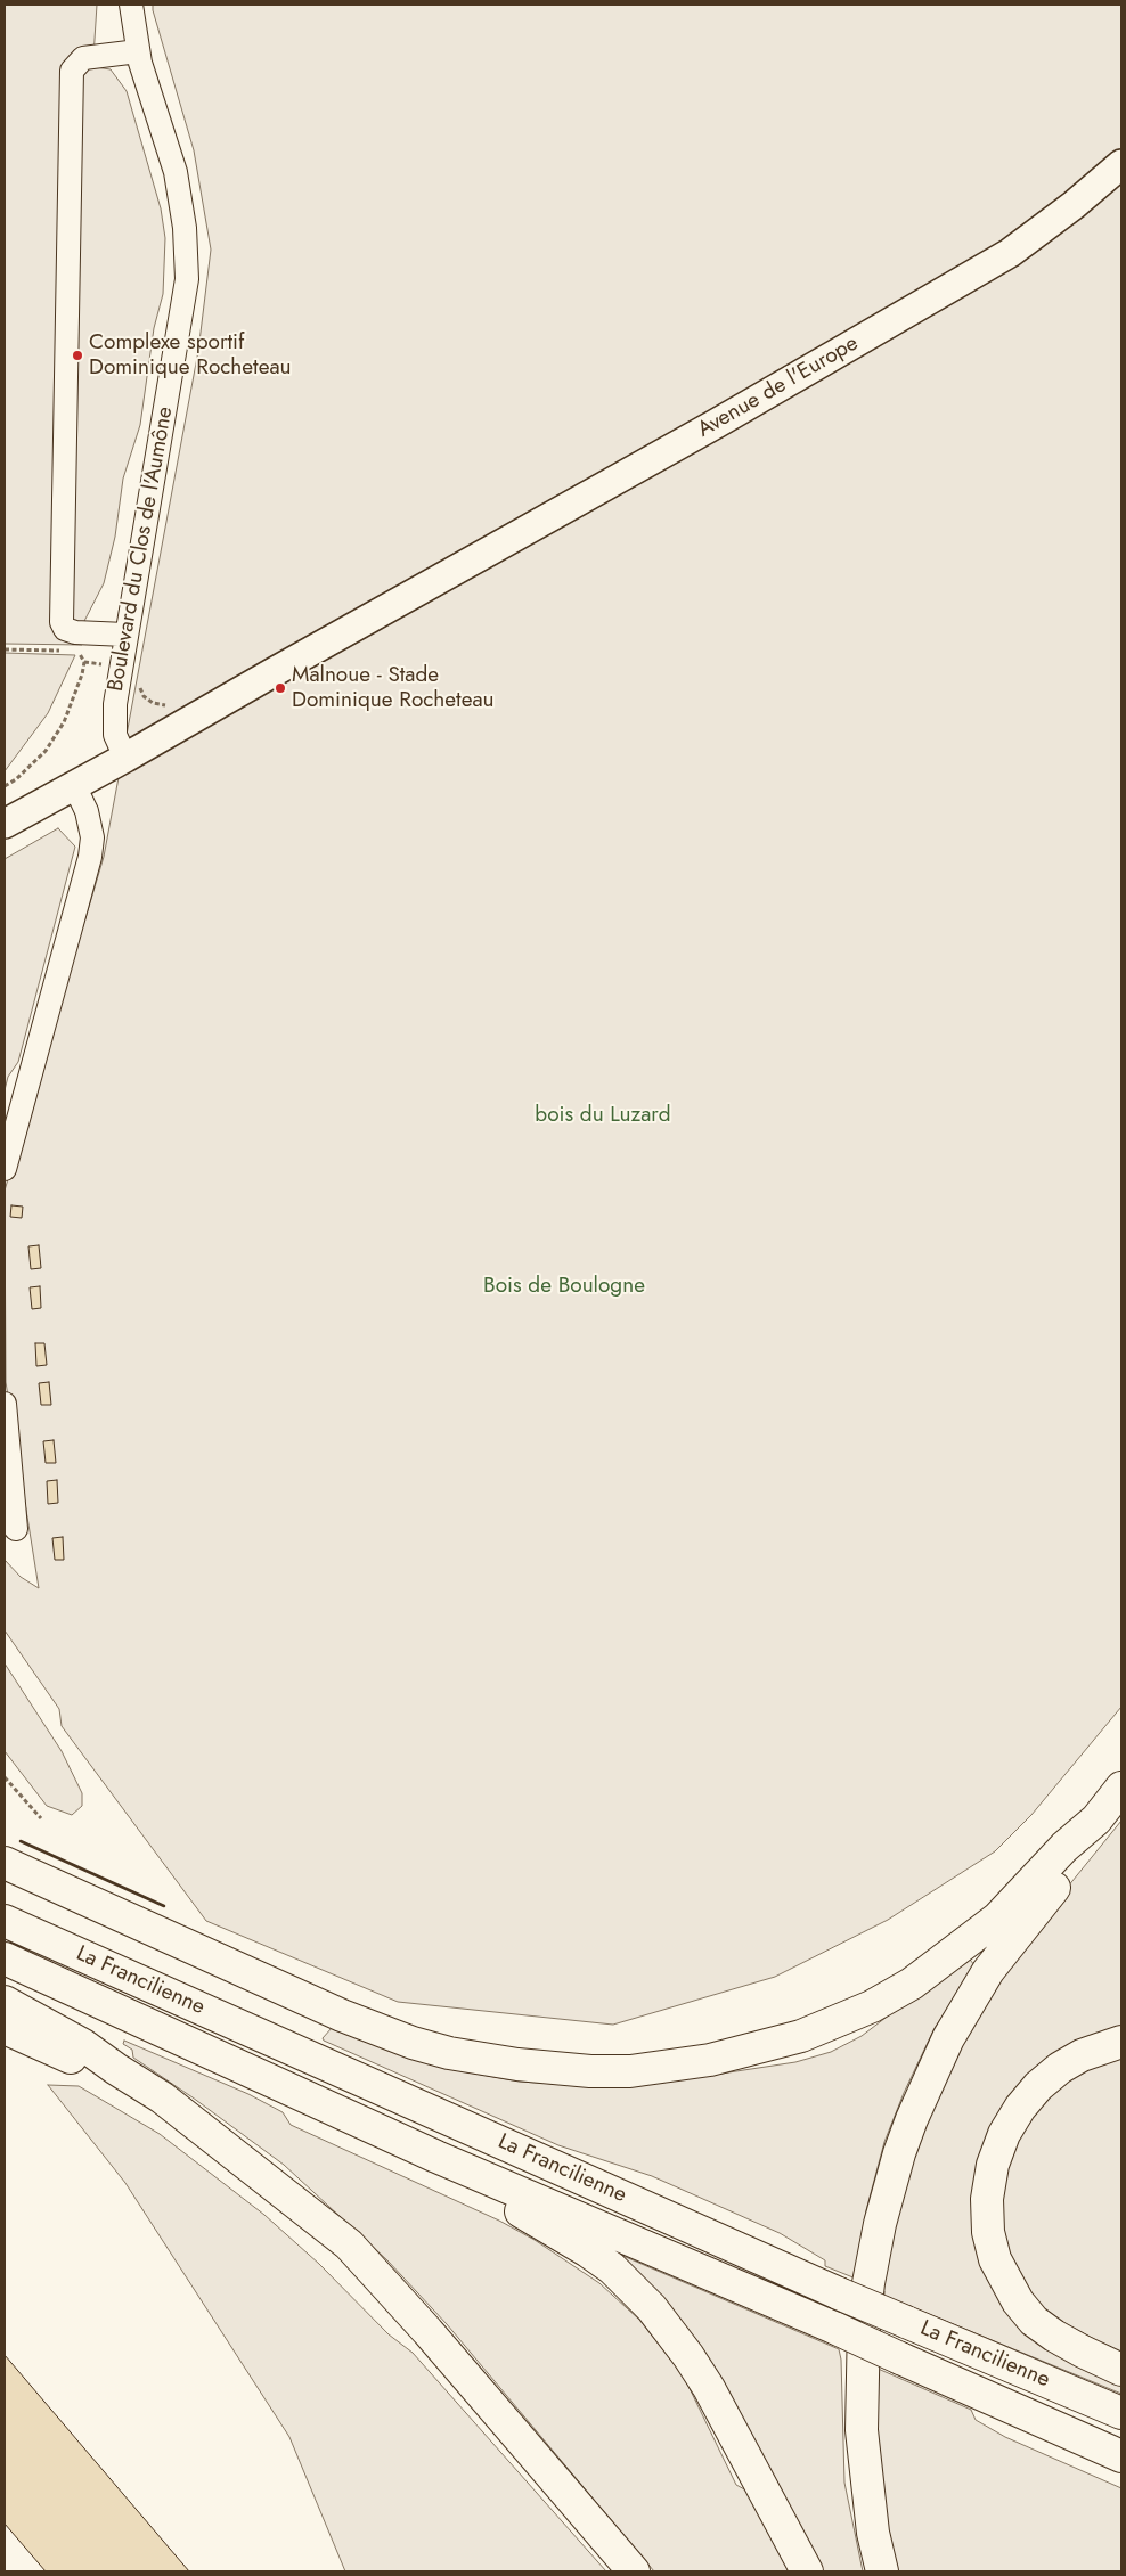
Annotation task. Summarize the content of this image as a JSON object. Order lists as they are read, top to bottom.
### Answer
{
  "streets": {
    "highway": ["La Francilienne"],
    "main road": ["Avenue de l'Europe"],
    "street": ["Boulevard du Clos de l'Aumône"]
  },
  "crossings": [
    ["Avenue de l'Europe", "Boulevard du Clos de l'Aumône"]
  ],
  "parks": ["bois du Luzard", "Bois de Boulogne"],
  "places": ["Complexe sportif Dominique Rocheteau", "Malnoue - Stade Dominique Rocheteau"]
}
